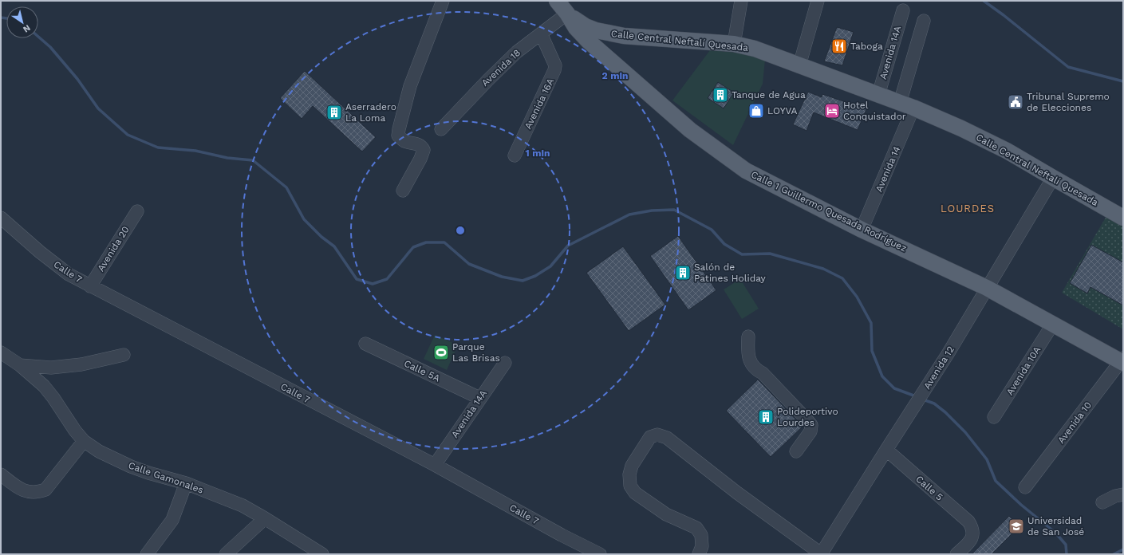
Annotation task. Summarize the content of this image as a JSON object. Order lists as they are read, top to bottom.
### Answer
{
  "streets": {
    "main road": ["Calle Central Neftalí Quesada", "Calle 1 Guillermo Quesada Rodríguez"],
    "street": [
      "Avenida 14A",
      "Avenida 18",
      "Avenida 16A",
      "Avenida 14",
      "Avenida 20",
      "Calle 7",
      "Avenida 12",
      "Calle 5A",
      "Avenida 10A",
      "Avenida 10",
      "Calle Gamonales",
      "Calle 5"
    ]
  },
  "crossings": [
    ["Calle Central Neftalí Quesada", "Avenida 14A"],
    ["Calle Central Neftalí Quesada", "Avenida 18"],
    ["Calle Central Neftalí Quesada", "Avenida 14"],
    ["Calle Central Neftalí Quesada", "Calle 1 Guillermo Quesada Rodríguez"],
    ["Calle Central Neftalí Quesada", "Avenida 12"],
    ["Avenida 14A", "Calle 7"],
    ["Avenida 14A", "Calle 5A"],
    ["Avenida 18", "Avenida 16A"],
    ["Avenida 18", "Calle 1 Guillermo Quesada Rodríguez"],
    ["Avenida 14", "Calle 1 Guillermo Quesada Rodríguez"],
    ["Calle 1 Guillermo Quesada Rodríguez", "Avenida 12"],
    ["Calle 1 Guillermo Quesada Rodríguez", "Avenida 10A"],
    ["Calle 1 Guillermo Quesada Rodríguez", "Avenida 10"],
    ["Avenida 20", "Calle 7"],
    ["Avenida 12", "Calle 5"]
  ],
  "districts": ["LOURDES"],
  "places": {
    "restaurant": ["Taboga"],
    "building": [
      "Tanque de Agua",
      "Aserradero La Loma",
      "Salón de Patines Holiday",
      "Polideportivo Lourdes"
    ],
    "public building": ["Tribunal Supremo de Elecciones"],
    "shop": ["LOYVA"],
    "hotel": ["Hotel Conquistador"],
    "sports": ["Parque Las Brisas"],
    "school or university": ["Universidad de San José"]
  },
  "north": "bottom right",
  "rings": ["2 min", "1 min"]
}
